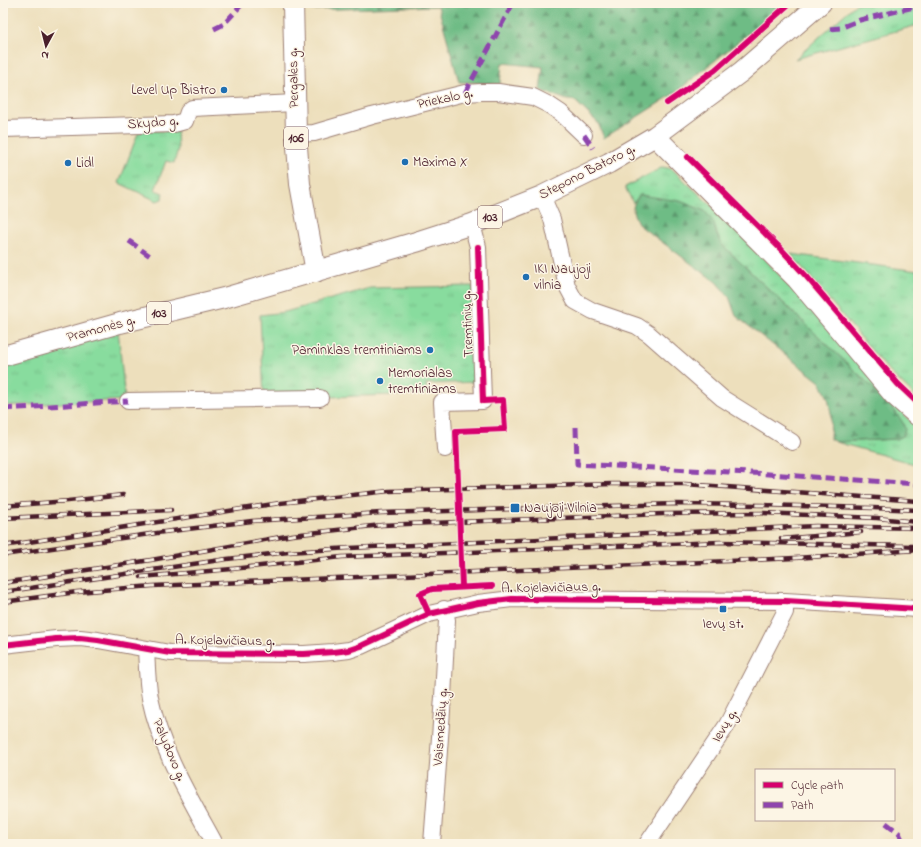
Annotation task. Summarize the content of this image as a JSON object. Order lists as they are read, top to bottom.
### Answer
{
  "streets": {
    "main road": [
      "Pergalės g.",
      "106",
      "Stepono Batoro g.",
      "103",
      "Pramonės g."
    ],
    "street": [
      "Priekalo g.",
      "Skydo g.",
      "Tremtinių g.",
      "A. Kojelavičiaus g.",
      "Ievų g.",
      "Vaismedžių g.",
      "Palydovo g."
    ]
  },
  "crossings": [
    ["Pergalės g.", "Priekalo g."],
    ["Pergalės g.", "Skydo g."],
    ["Pergalės g.", "Stepono Batoro g."],
    ["Pergalės g.", "Pramonės g."],
    ["Stepono Batoro g.", "Tremtinių g."],
    ["Stepono Batoro g.", "Pramonės g."],
    ["A. Kojelavičiaus g.", "Ievų g."],
    ["A. Kojelavičiaus g.", "Vaismedžių g."],
    ["A. Kojelavičiaus g.", "Palydovo g."]
  ],
  "places": {
    "other": [
      "Level Up Bistro",
      "Maxima X",
      "Lidl",
      "IKI Naujoji vilnia",
      "Paminklas tremtiniams",
      "Memorialas tremtiniams"
    ],
    "transit": ["Naujoji Vilnia", "Ievų st."]
  },
  "legend": ["Cycle path", "Path"],
  "north": "bottom"
}
